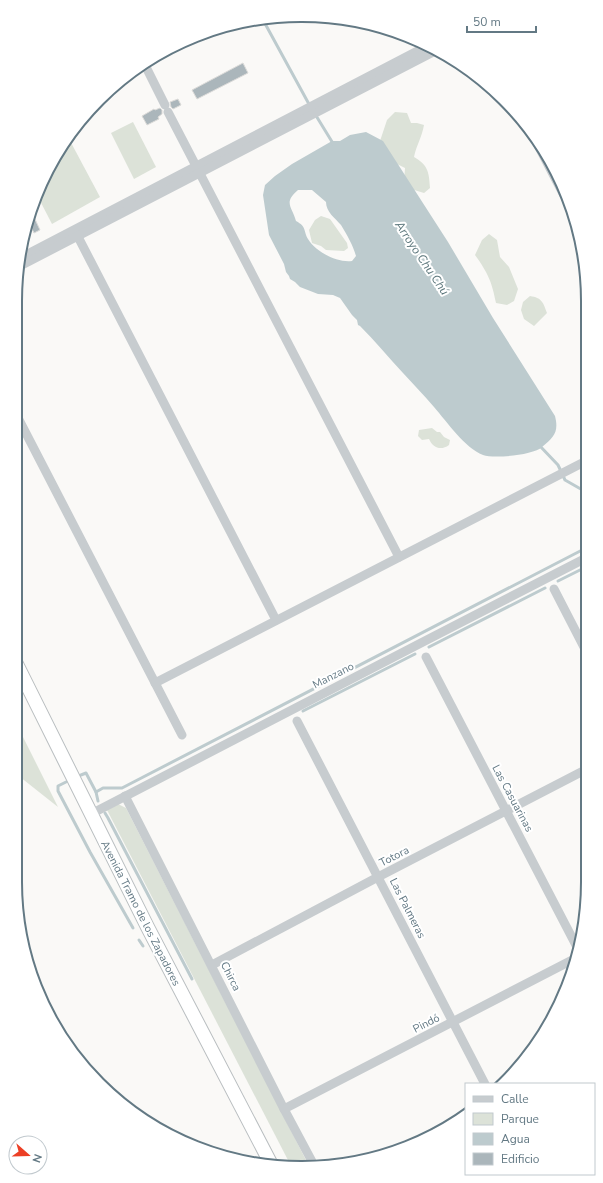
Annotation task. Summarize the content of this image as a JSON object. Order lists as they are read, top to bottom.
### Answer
{
  "streets": {
    "highway": ["Avenida Tramo de los Zapadores"],
    "street": [
      "Manzano",
      "Las Casuarinas",
      "Totora",
      "Las Palmeras",
      "Chirca",
      "Pindó"
    ]
  },
  "crossings": [
    ["Manzano", "Avenida Tramo de los Zapadores"],
    ["Manzano", "Chirca"],
    ["Las Casuarinas", "Totora"],
    ["Totora", "Las Palmeras"],
    ["Totora", "Chirca"],
    ["Las Palmeras", "Pindó"],
    ["Chirca", "Pindó"]
  ],
  "water": ["Arroyo Chu Chú"],
  "legend": [
    "Calle",
    "Parque",
    "Agua",
    "Edificio"
  ],
  "scale_bar": "50 m",
  "north": "right"
}
